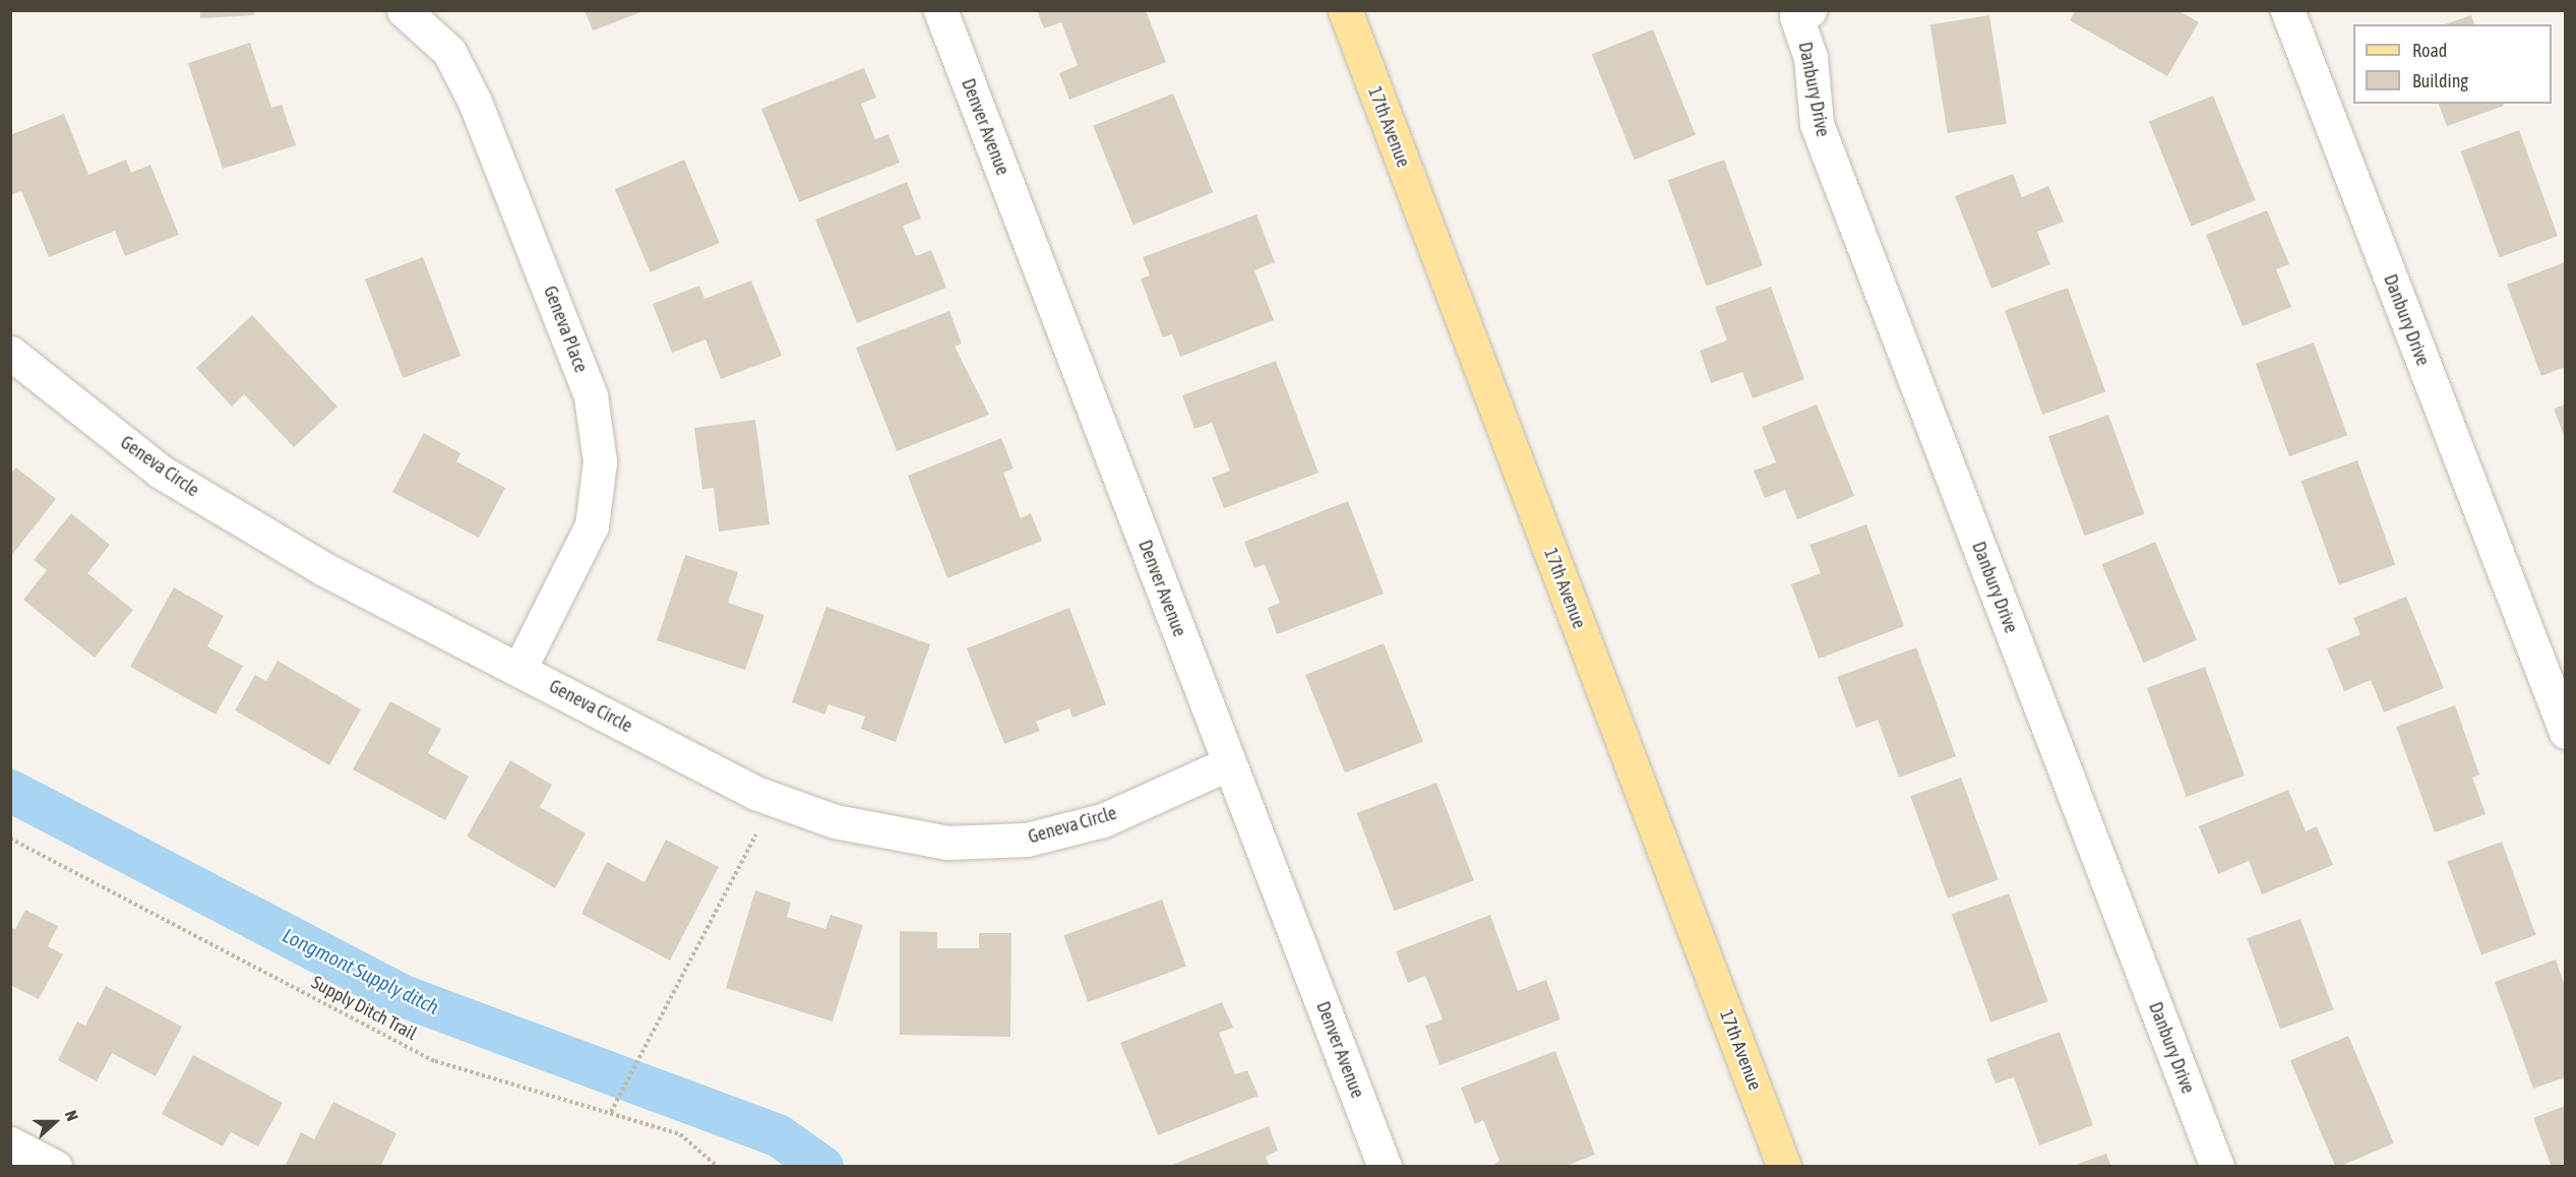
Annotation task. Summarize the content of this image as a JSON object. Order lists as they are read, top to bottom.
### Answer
{
  "streets": {
    "main road": ["17th Avenue"],
    "street": [
      "Danbury Drive",
      "Denver Avenue",
      "Geneva Place",
      "Geneva Circle"
    ],
    "path": ["Supply Ditch Trail"]
  },
  "crossings": [
    ["Denver Avenue", "Geneva Circle"],
    ["Geneva Place", "Geneva Circle"]
  ],
  "water": ["Longmont Supply ditch"],
  "legend": ["Road", "Building"],
  "north": "right"
}
